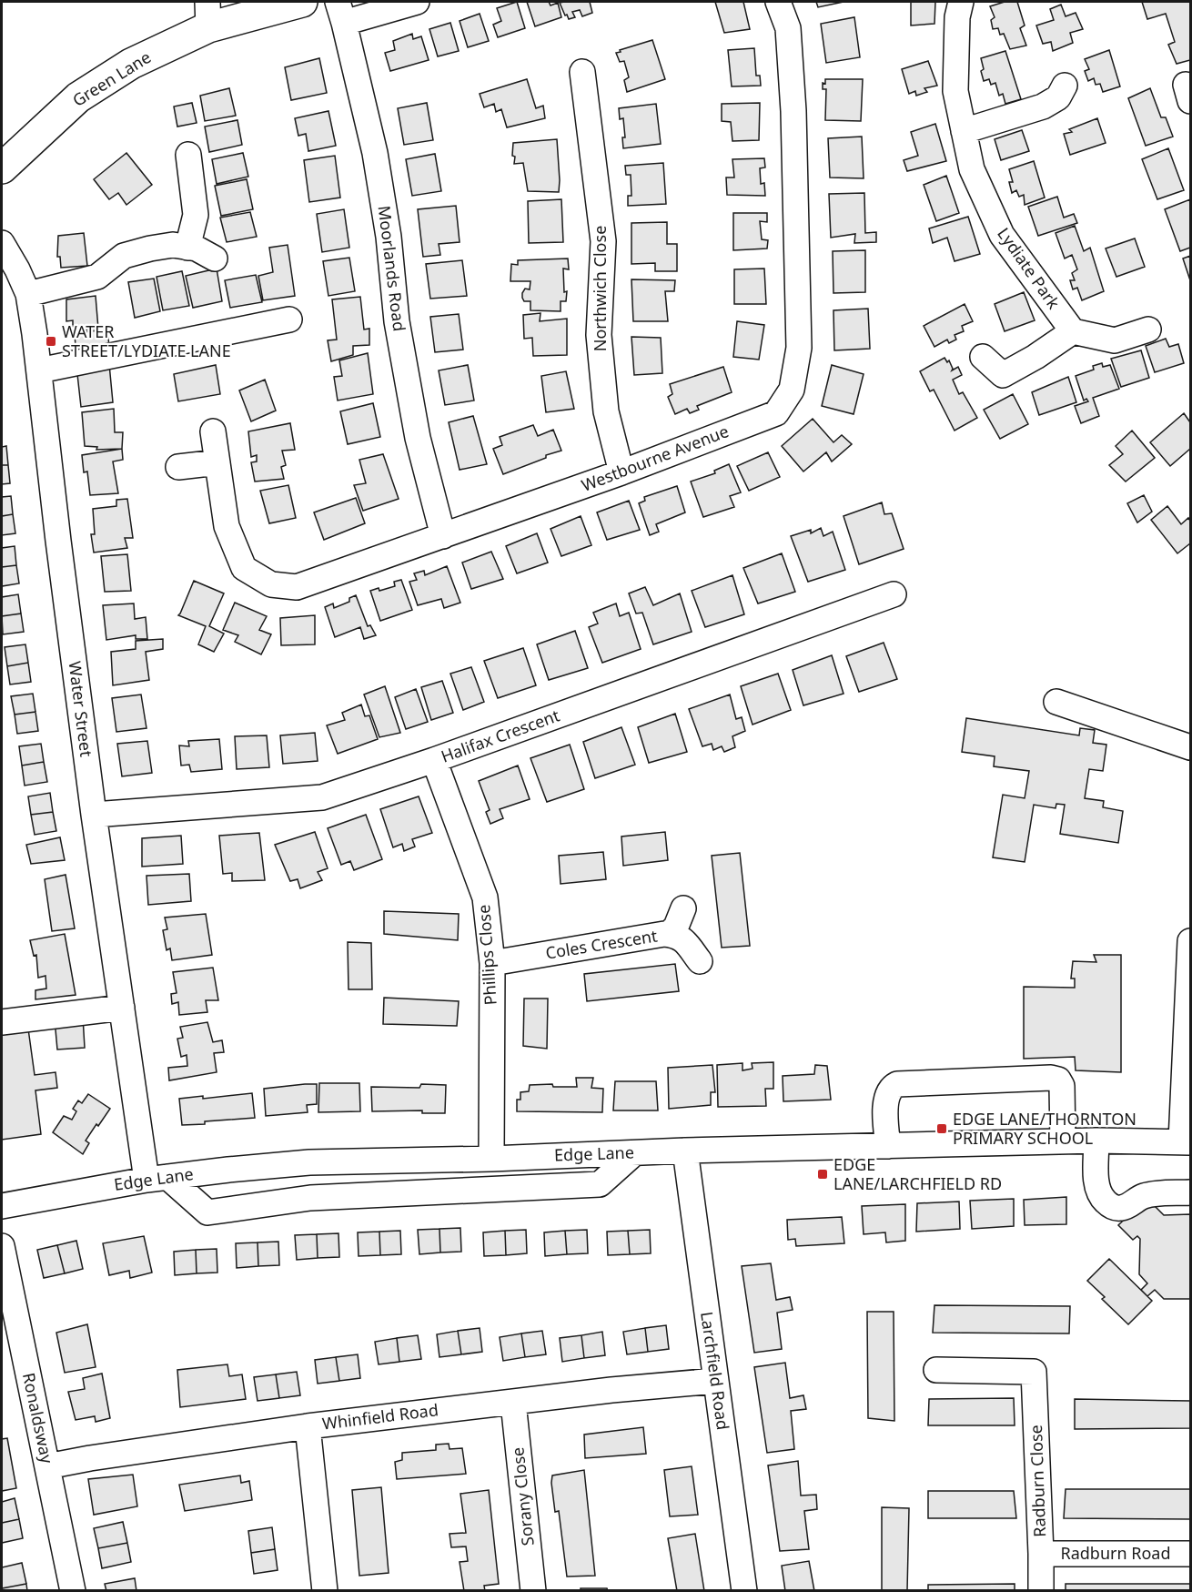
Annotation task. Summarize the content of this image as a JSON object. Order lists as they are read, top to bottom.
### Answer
{
  "streets": {
    "main road": ["Green Lane"],
    "street": [
      "Moorlands Road",
      "Lydiate Park",
      "Northwich Close",
      "Westbourne Avenue",
      "Water Street",
      "Halifax Crescent",
      "Coles Crescent",
      "Phillips Close",
      "Edge Lane",
      "Larchfield Road",
      "Whinfield Road",
      "Ronaldsway",
      "Radburn Close",
      "Sorany Close",
      "Radburn Road"
    ]
  },
  "crossings": [
    ["Moorlands Road", "Westbourne Avenue"],
    ["Northwich Close", "Westbourne Avenue"],
    ["Water Street", "Halifax Crescent"],
    ["Water Street", "Edge Lane"],
    ["Halifax Crescent", "Phillips Close"],
    ["Coles Crescent", "Phillips Close"],
    ["Phillips Close", "Edge Lane"],
    ["Edge Lane", "Larchfield Road"],
    ["Larchfield Road", "Whinfield Road"],
    ["Whinfield Road", "Ronaldsway"],
    ["Whinfield Road", "Sorany Close"],
    ["Radburn Close", "Radburn Road"]
  ],
  "places": {
    "transit": ["WATER STREET/LYDIATE LANE", "EDGE LANE/THORNTON PRIMARY SCHOOL", "EDGE LANE/LARCHFIELD RD"]
  }
}
